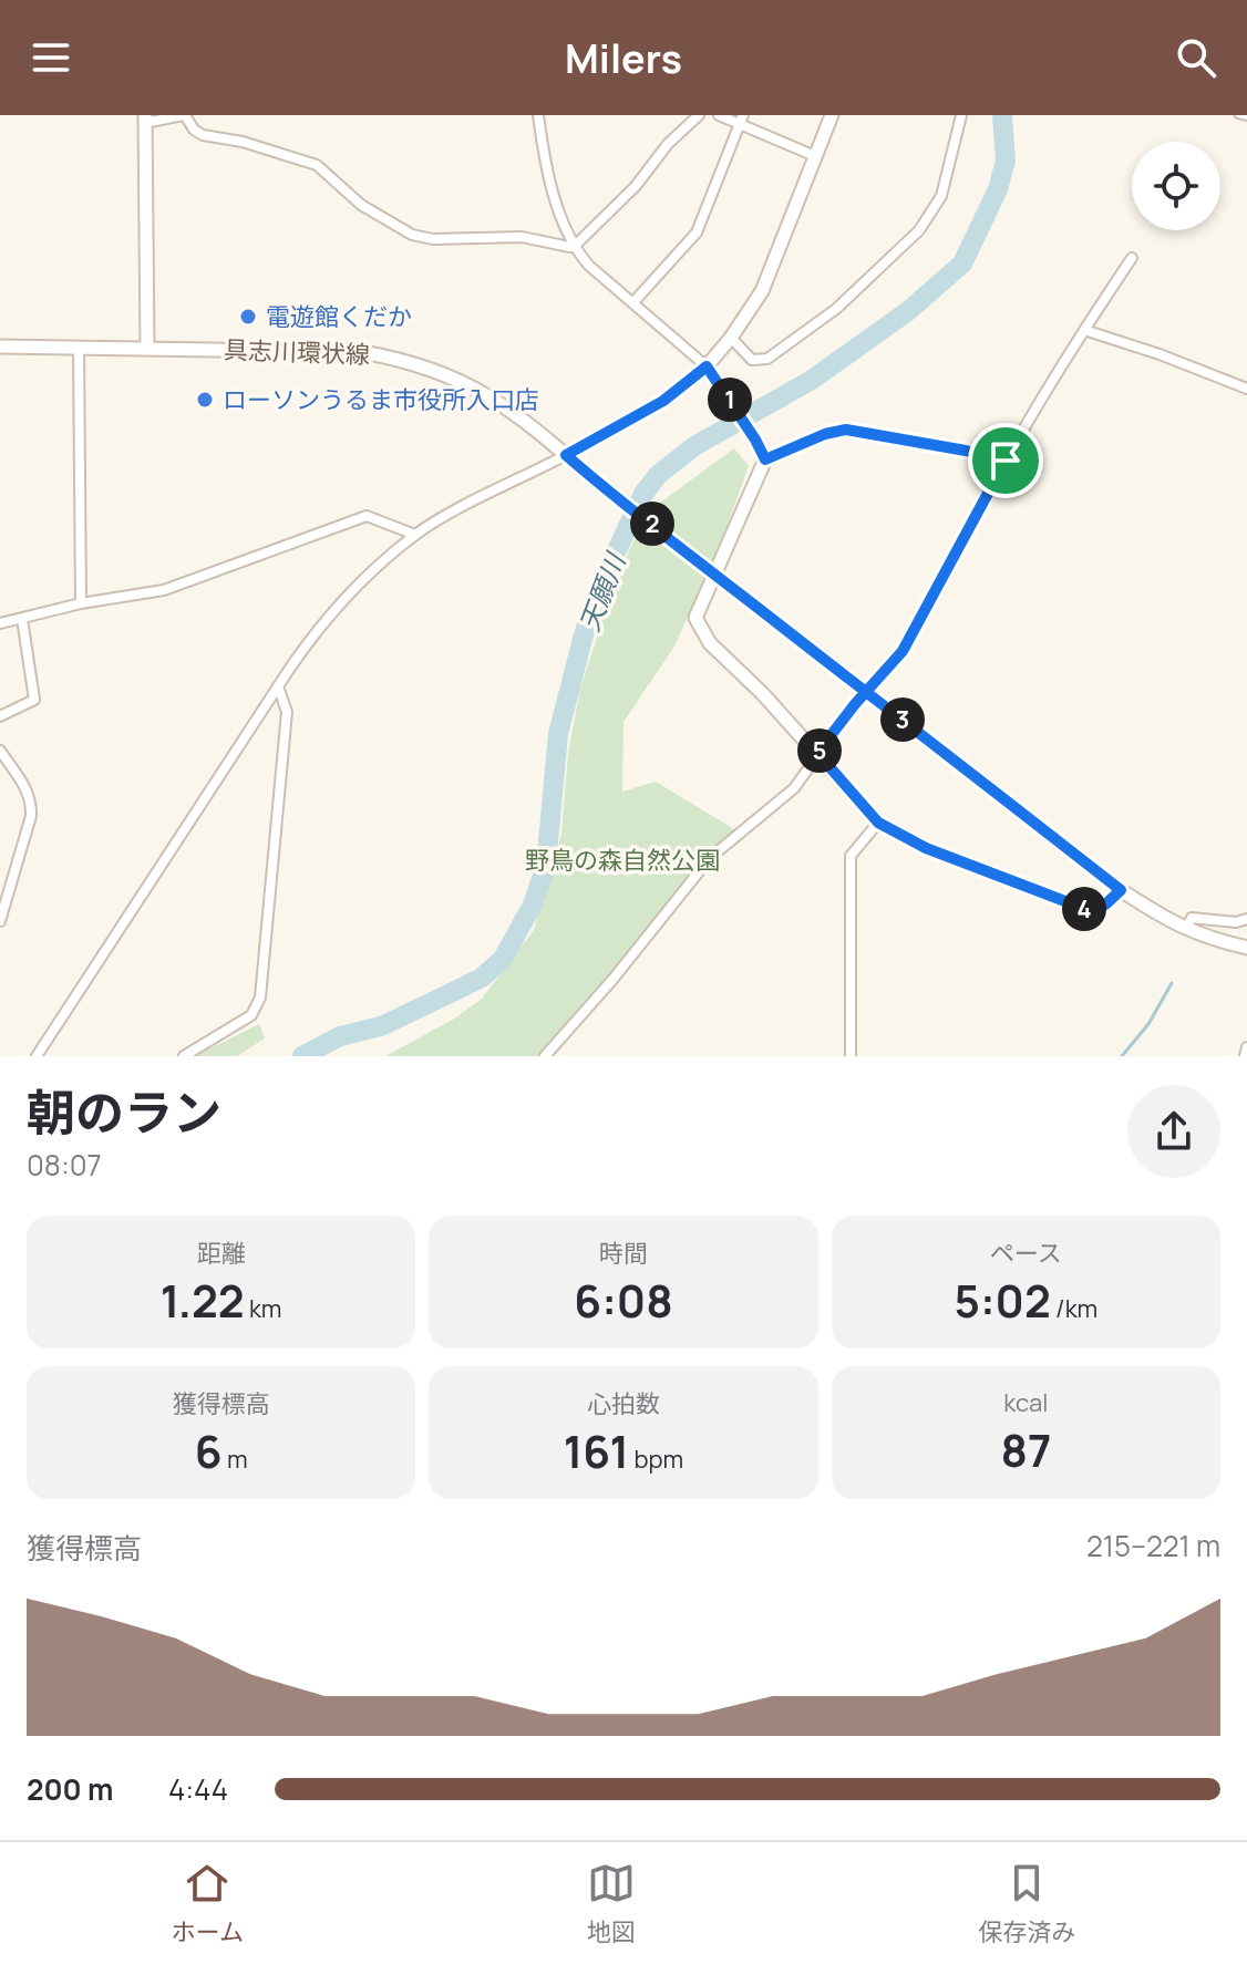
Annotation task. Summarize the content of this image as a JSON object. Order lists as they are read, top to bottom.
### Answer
{
  "streets": {
    "main road": ["具志川環状線"]
  },
  "water": ["天願川"],
  "parks": ["野鳥の森自然公園"],
  "places": ["電遊館くだか", "ローソンうるま市役所入口店"],
  "page": {
    "header": "Milers",
    "pins": [
      "1",
      "2",
      "3",
      "5",
      "4"
    ],
    "heading": ["朝のラン", "08:07"],
    "stats": [
      ["距離", "1.22 km"],
      ["時間", "6:08"],
      ["ペース", "5:02 /km"],
      ["獲得標高", "6 m"],
      ["心拍数", "161 bpm"],
      ["kcal", "87"]
    ],
    "chart": ["獲得標高", "215–221 m"],
    "list": [
      {
        "name": "200 m",
        "note": "4:44"
      }
    ],
    "tabs": ["ホーム", "地図", "保存済み"]
  }
}
